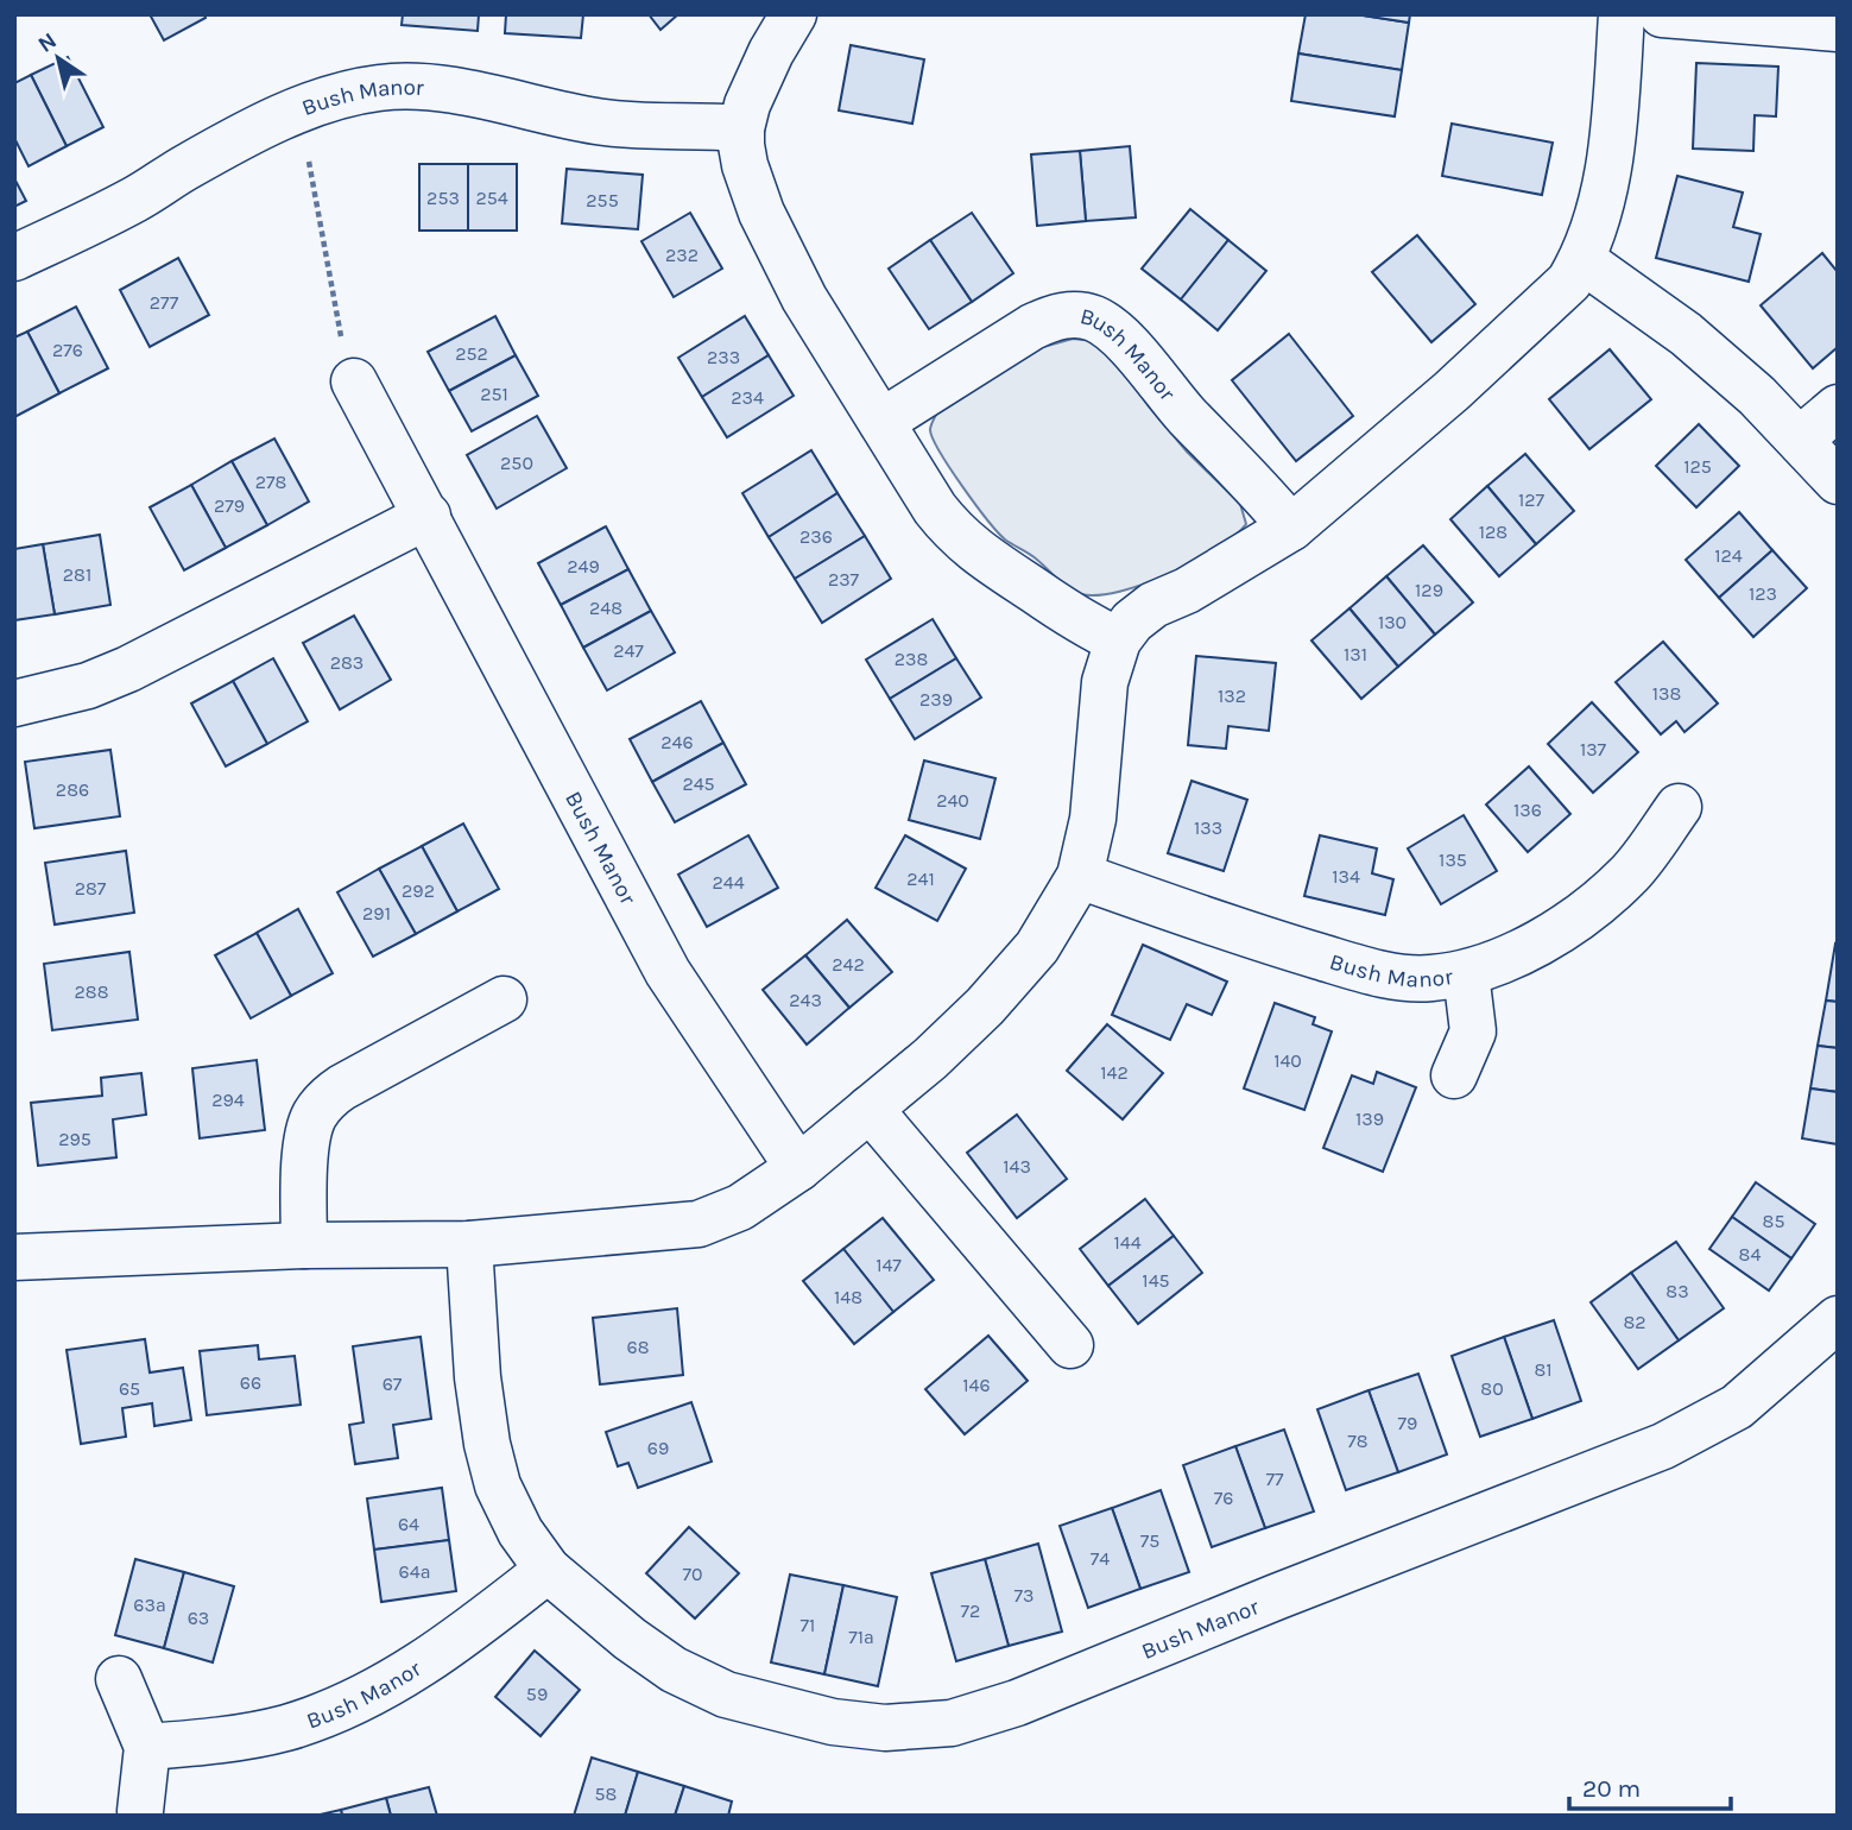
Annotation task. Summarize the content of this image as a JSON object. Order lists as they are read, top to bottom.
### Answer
{
  "streets": {
    "street": ["Bush Manor"]
  },
  "house_numbers": [
    "253",
    "254",
    "255",
    "232",
    "277",
    "276",
    "252",
    "233",
    "251",
    "234",
    "250",
    "125",
    "278",
    "127",
    "279",
    "128",
    "236",
    "124",
    "249",
    "281",
    "237",
    "129",
    "123",
    "248",
    "130",
    "247",
    "131",
    "238",
    "283",
    "138",
    "132",
    "239",
    "246",
    "137",
    "245",
    "286",
    "240",
    "136",
    "133",
    "135",
    "134",
    "241",
    "244",
    "287",
    "292",
    "291",
    "242",
    "288",
    "243",
    "140",
    "142",
    "294",
    "139",
    "295",
    "143",
    "85",
    "144",
    "84",
    "147",
    "145",
    "83",
    "148",
    "82",
    "68",
    "81",
    "66",
    "67",
    "146",
    "65",
    "80",
    "79",
    "78",
    "69",
    "77",
    "76",
    "64",
    "75",
    "74",
    "64a",
    "70",
    "73",
    "63a",
    "72",
    "63",
    "71",
    "71a",
    "59",
    "58"
  ],
  "scale_bar": "20 m",
  "north": "top left"
}
